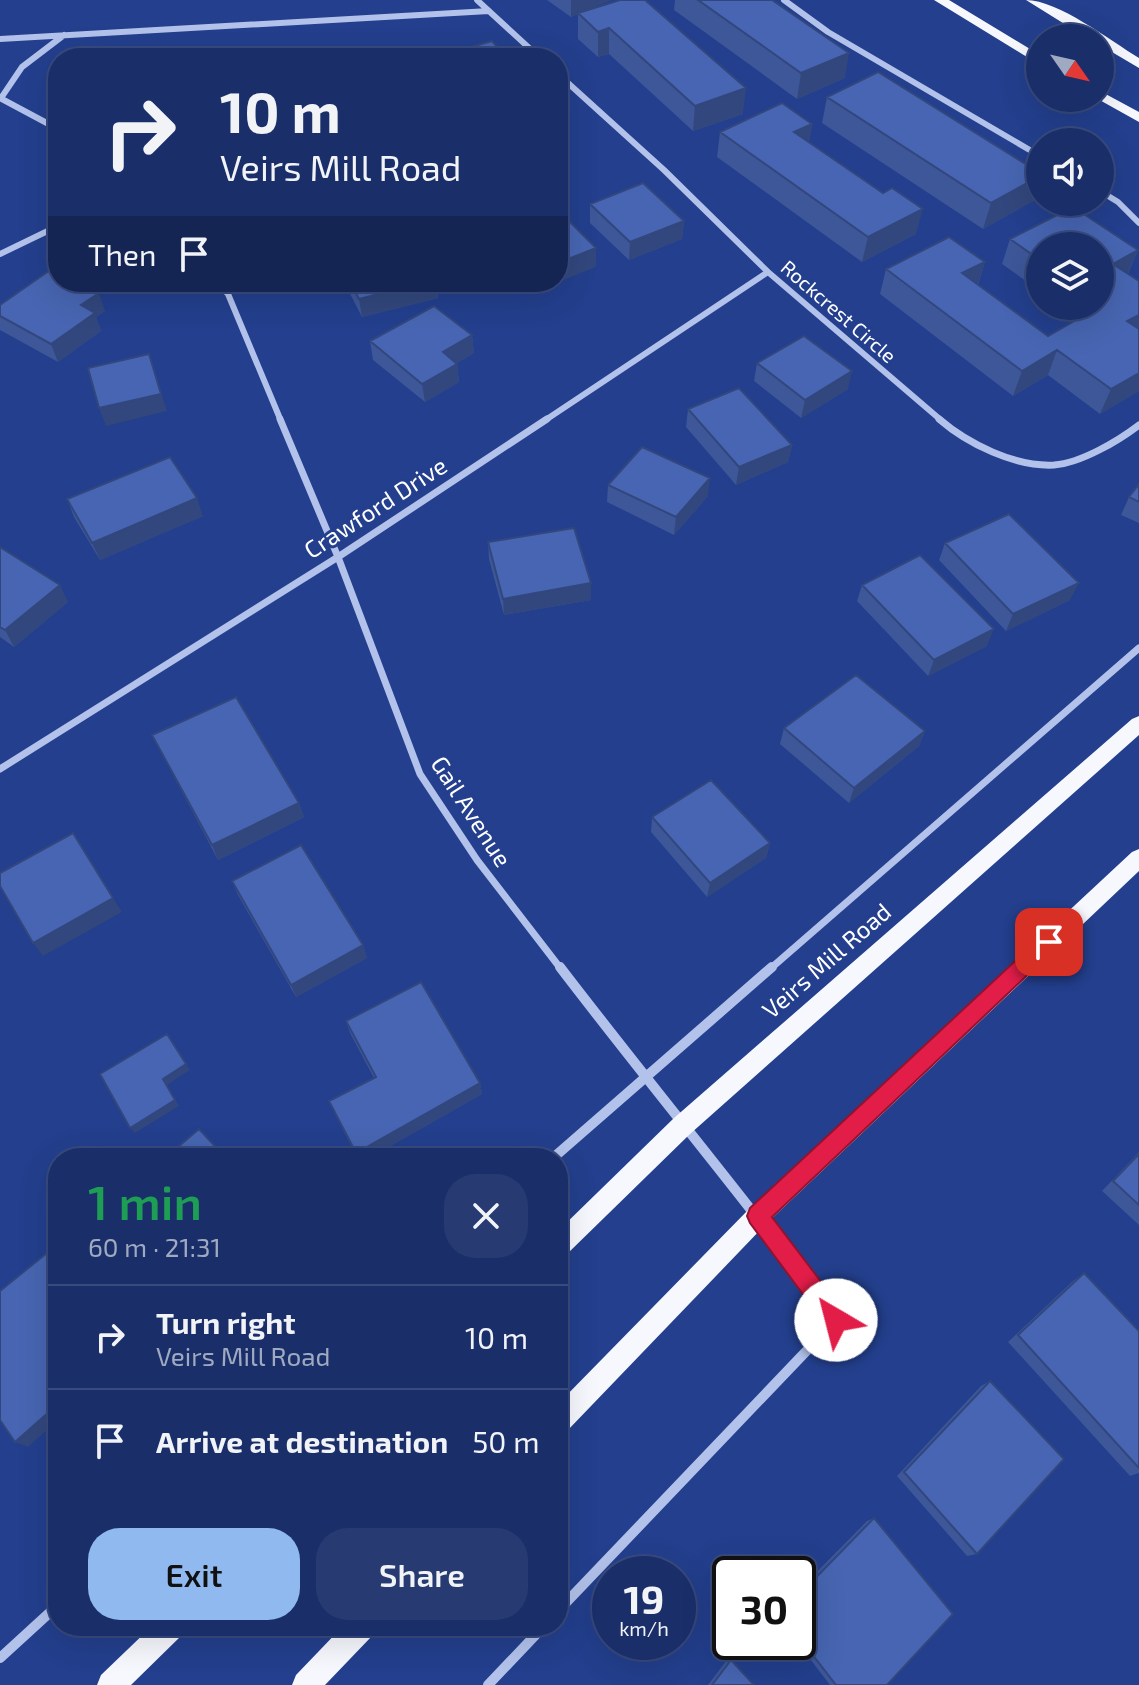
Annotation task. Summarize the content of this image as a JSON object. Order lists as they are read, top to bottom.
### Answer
{
  "streets": {
    "main road": ["Veirs Mill Road"],
    "street": ["Rockcrest Circle", "Crawford Drive", "Gail Avenue"]
  },
  "crossings": [
    ["Rockcrest Circle", "Crawford Drive"],
    ["Crawford Drive", "Gail Avenue"],
    ["Gail Avenue", "Veirs Mill Road"]
  ],
  "north": "bottom right",
  "page": {
    "turn": ["10 m", "Veirs Mill Road"],
    "then": "Then",
    "heading": ["1 min", "60 m · 21:31"],
    "list": [
      {
        "name": "Turn right",
        "note": "Veirs Mill Road",
        "value": "10 m"
      },
      {
        "name": "Arrive at destination",
        "value": "50 m"
      }
    ],
    "buttons": ["Exit", "Share"],
    "speed": "19 km/h",
    "limit": "30"
  }
}
